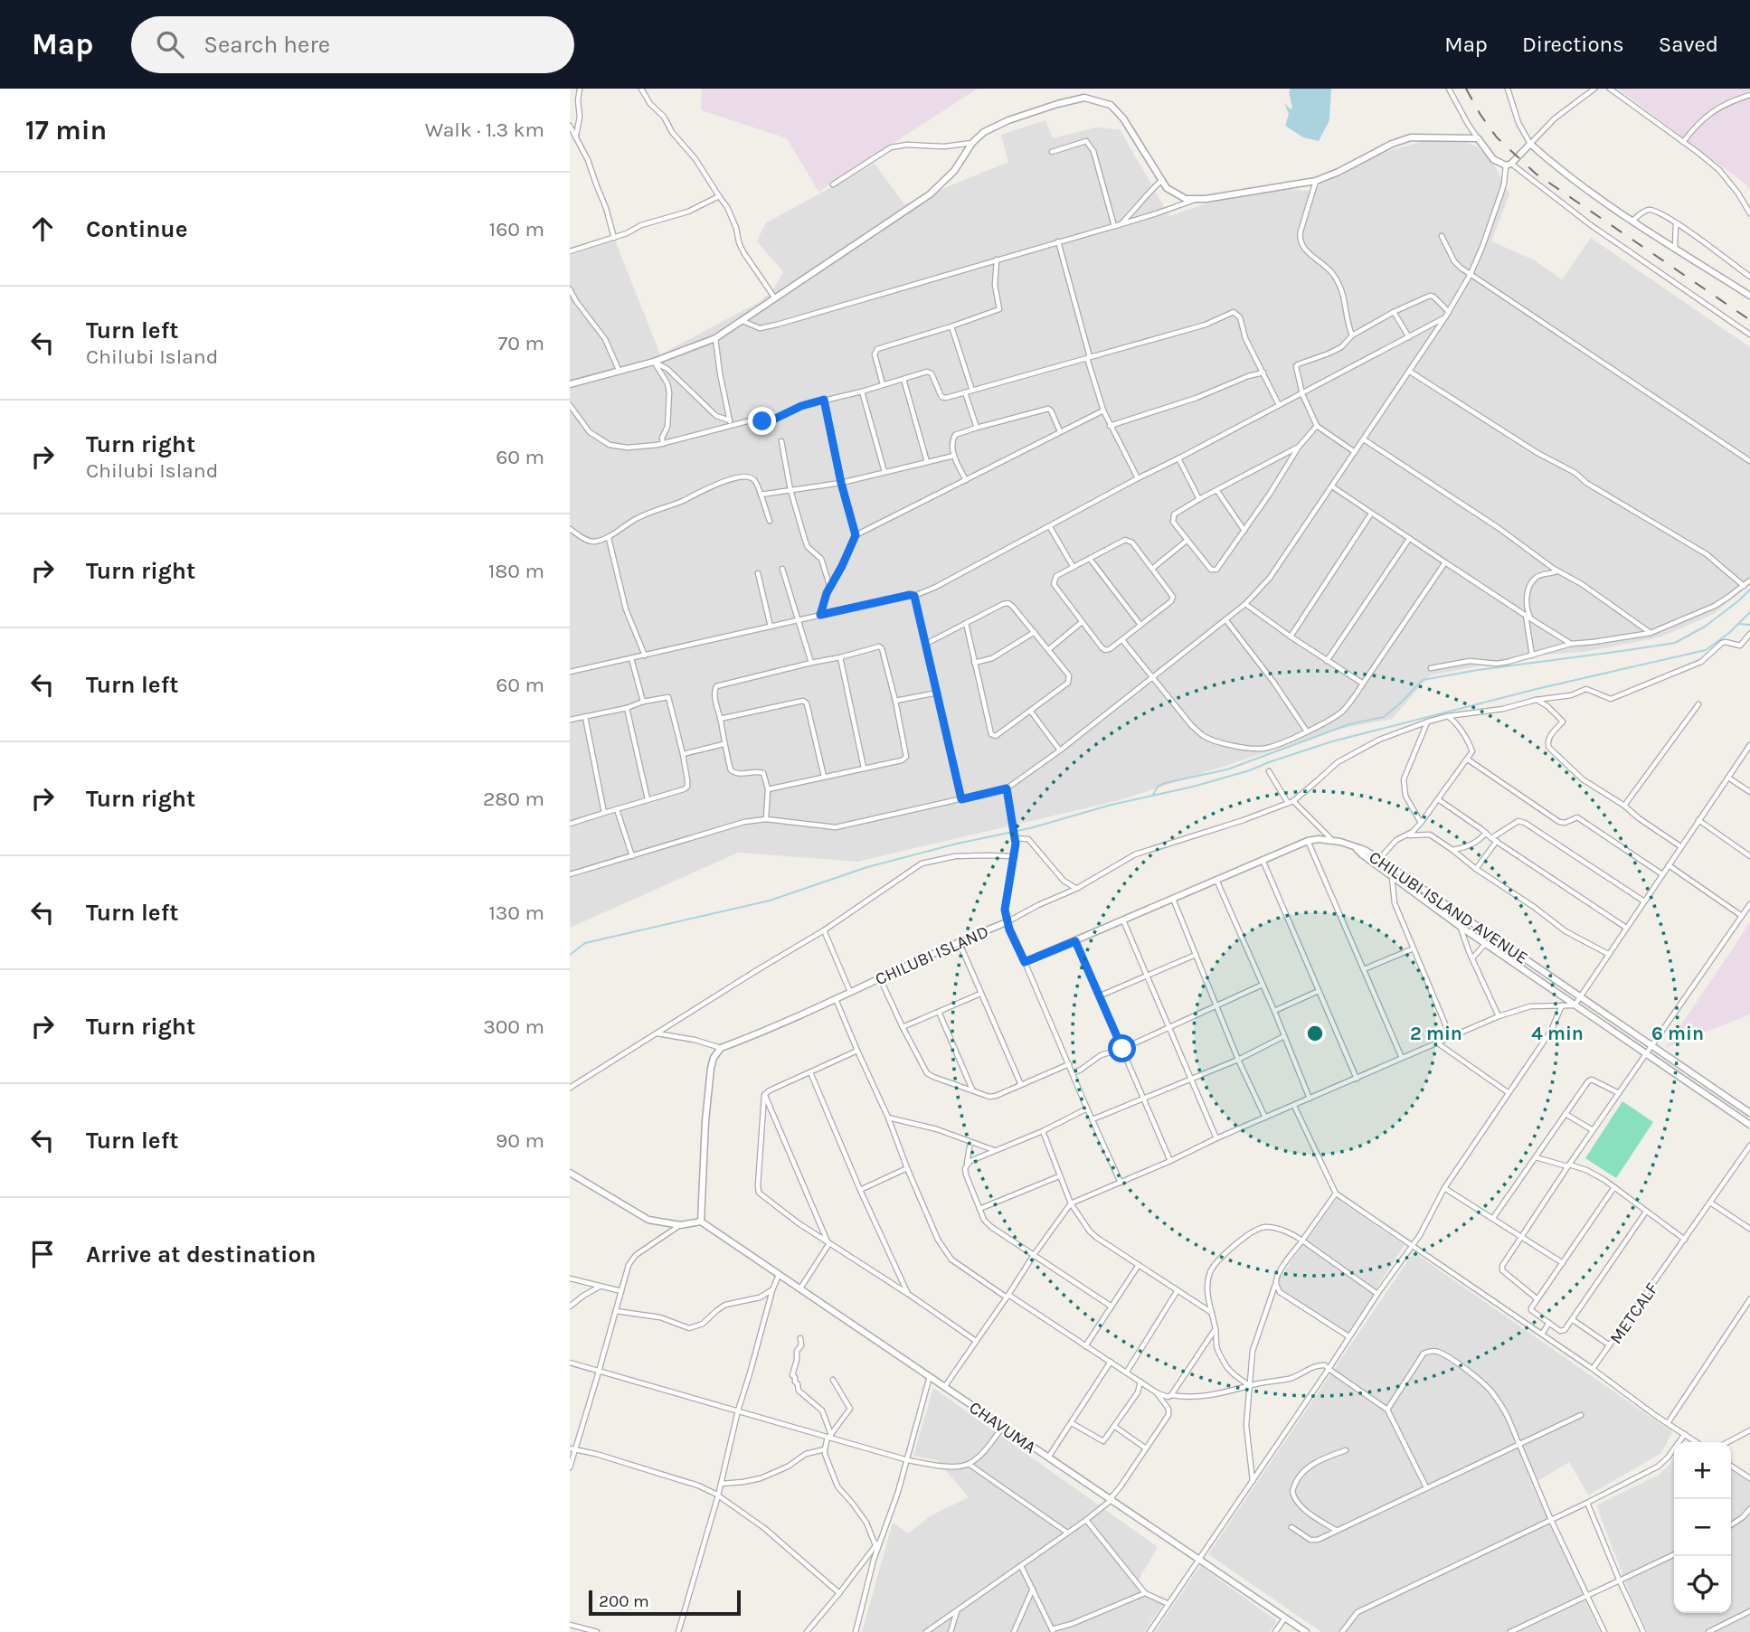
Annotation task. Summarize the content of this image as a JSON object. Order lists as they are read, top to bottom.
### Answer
{
  "streets": {
    "street": [
      "CHILUBI ISLAND AVENUE",
      "CHILUBI ISLAND",
      "METCALF",
      "CHAVUMA"
    ]
  },
  "scale_bar": "200 m",
  "page": {
    "header": "Map",
    "search": "Search here",
    "nav": ["Map", "Directions", "Saved"],
    "heading": ["17 min", "Walk · 1.3 km"],
    "list": [
      ["Continue", "160 m"],
      ["Turn left", "Chilubi Island", "70 m"],
      ["Turn right", "Chilubi Island", "60 m"],
      ["Turn right", "180 m"],
      ["Turn left", "60 m"],
      ["Turn right", "280 m"],
      ["Turn left", "130 m"],
      ["Turn right", "300 m"],
      ["Turn left", "90 m"],
      "Arrive at destination"
    ],
    "map_buttons": ["+", "−"],
    "scale": "200 m"
  },
  "rings": ["2 min", "4 min", "6 min"]
}
